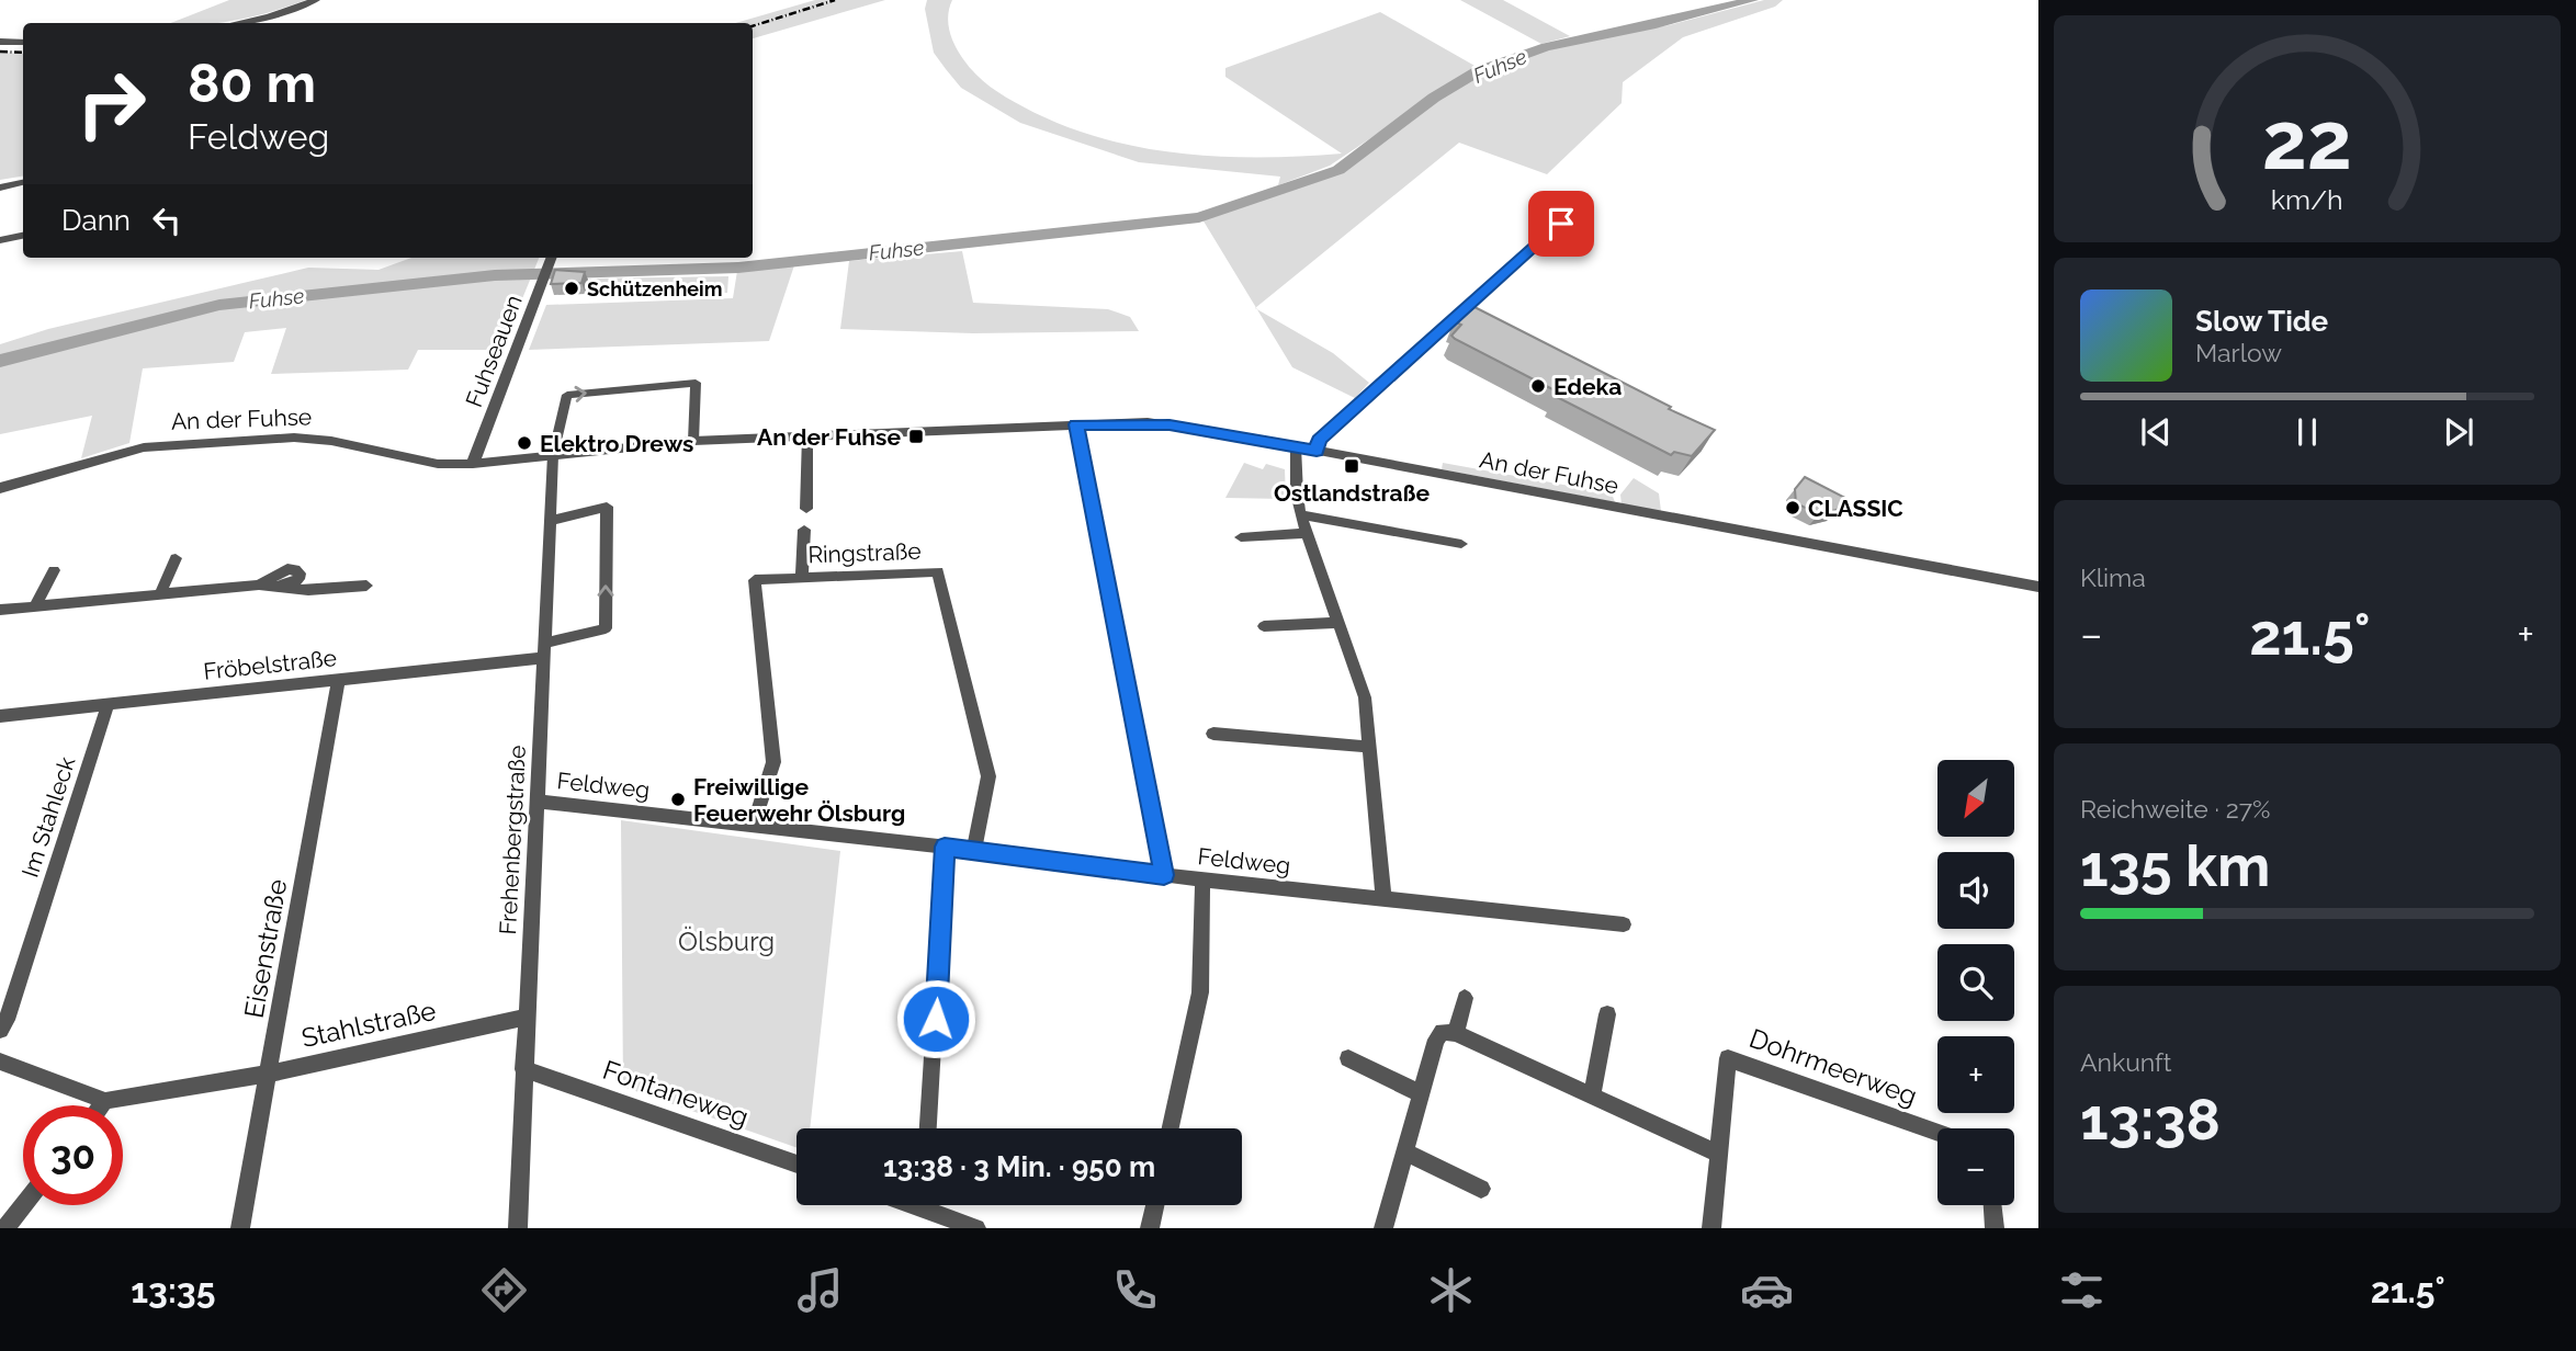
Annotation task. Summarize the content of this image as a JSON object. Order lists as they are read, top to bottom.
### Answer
{
  "streets": {
    "street": [
      "Fuhseauen",
      "An der Fuhse",
      "Ringstraße",
      "Fröbelstraße",
      "Feldweg",
      "Im Stahleck",
      "Frehenbergstraße",
      "Eisenstraße",
      "Stahlstraße",
      "Dohrmeerweg",
      "Fontaneweg"
    ]
  },
  "crossings": [
    ["Fuhseauen", "An der Fuhse"],
    ["An der Fuhse", "Frehenbergstraße"],
    ["Ringstraße", "Feldweg"],
    ["Fröbelstraße", "Im Stahleck"],
    ["Fröbelstraße", "Frehenbergstraße"],
    ["Fröbelstraße", "Eisenstraße"],
    ["Feldweg", "Frehenbergstraße"],
    ["Frehenbergstraße", "Stahlstraße"],
    ["Frehenbergstraße", "Fontaneweg"],
    ["Eisenstraße", "Stahlstraße"]
  ],
  "water": ["Fuhse"],
  "parks": ["Ölsburg"],
  "places": {
    "other": [
      "Schützenheim",
      "Edeka",
      "Elektro Drews",
      "CLASSIC",
      "Freiwillige Feuerwehr Ölsburg"
    ],
    "transit": ["An der Fuhse", "Ostlandstraße"]
  },
  "north": "bottom left",
  "page": {
    "turn": ["80 m", "Feldweg"],
    "then": "Dann",
    "song": ["Slow Tide", "Marlow"],
    "tile": [
      "Klima",
      ["Reichweite · 27%", "135 km"],
      ["Ankunft", "13:38"]
    ],
    "heat": ["−", "21.5°", "+"],
    "map_buttons": ["+", "−"],
    "limit": "30",
    "trip": "13:38 · 3 Min. · 950 m",
    "tabs": ["13:35", "21.5°"],
    "gauge": ["22", "km/h"]
  }
}
